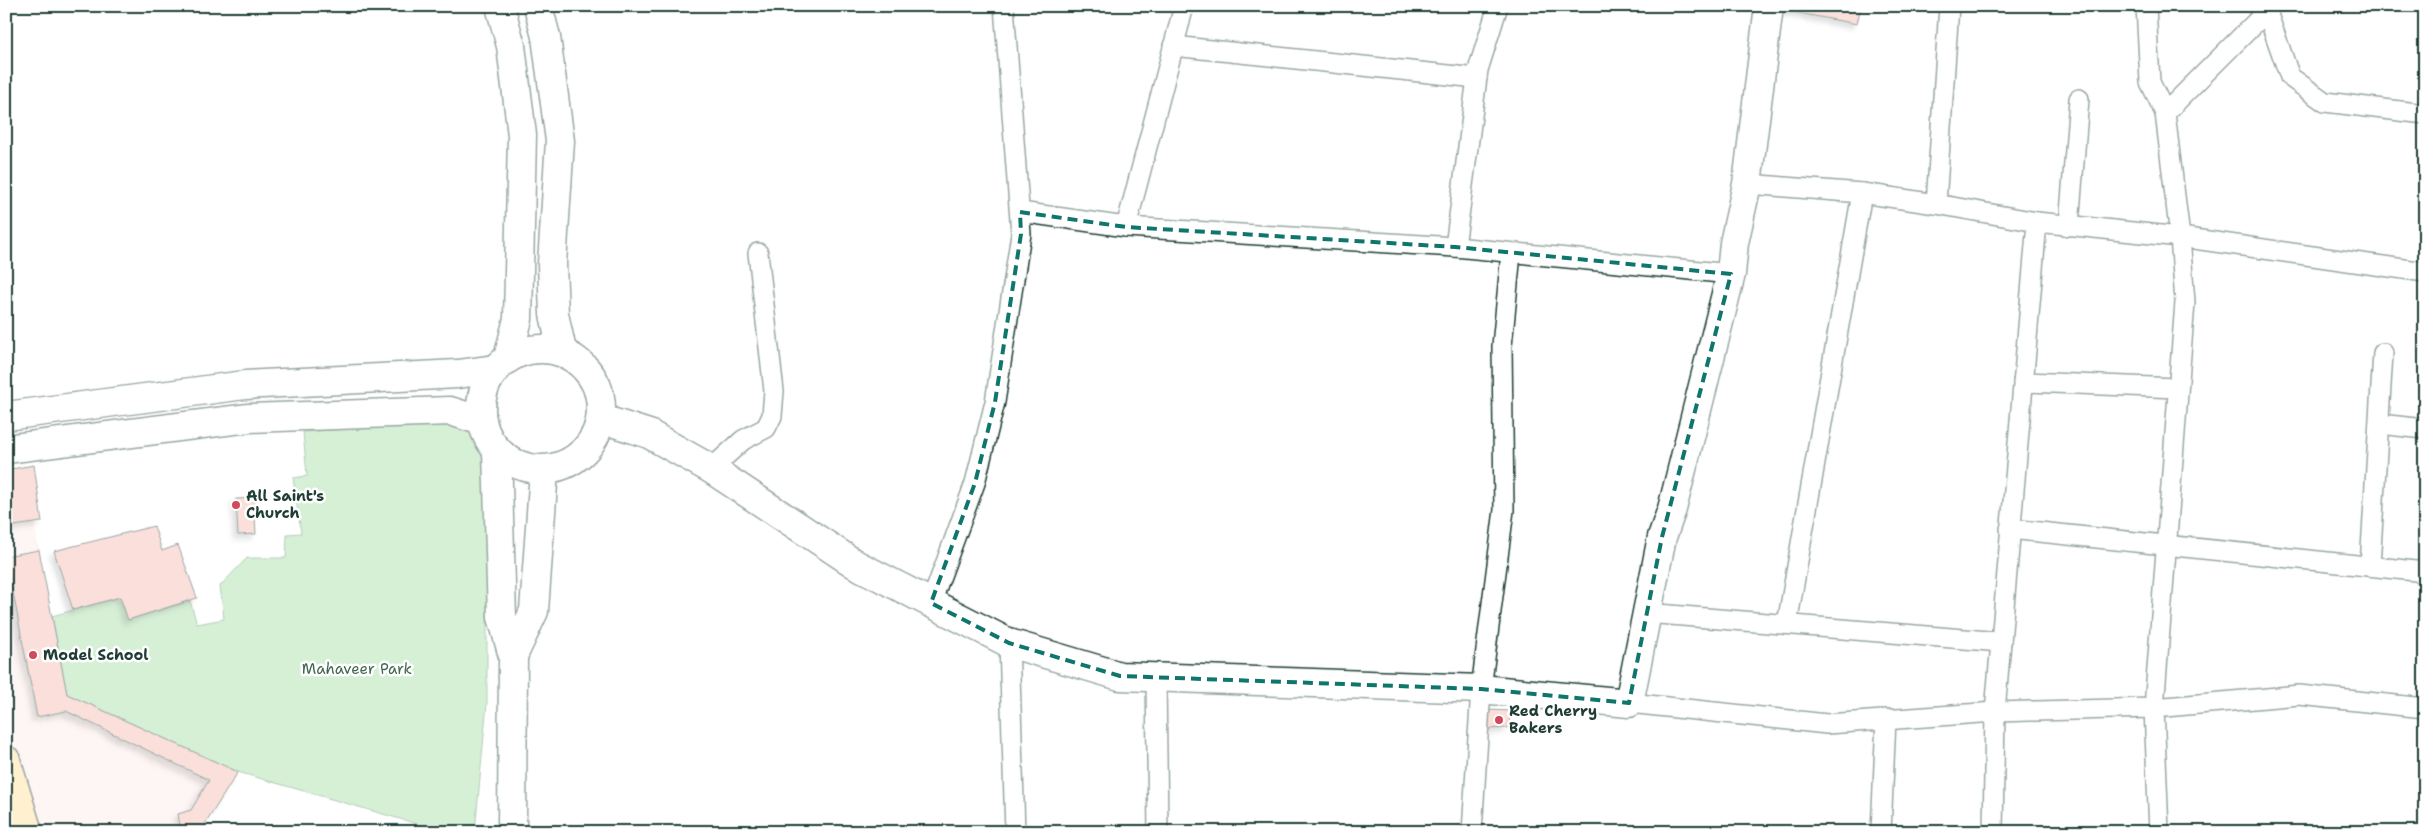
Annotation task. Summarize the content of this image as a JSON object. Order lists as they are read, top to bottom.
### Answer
{
  "parks": ["Mahaveer Park"],
  "places": ["All Saint's Church", "Model School", "Red Cherry Bakers"]
}
